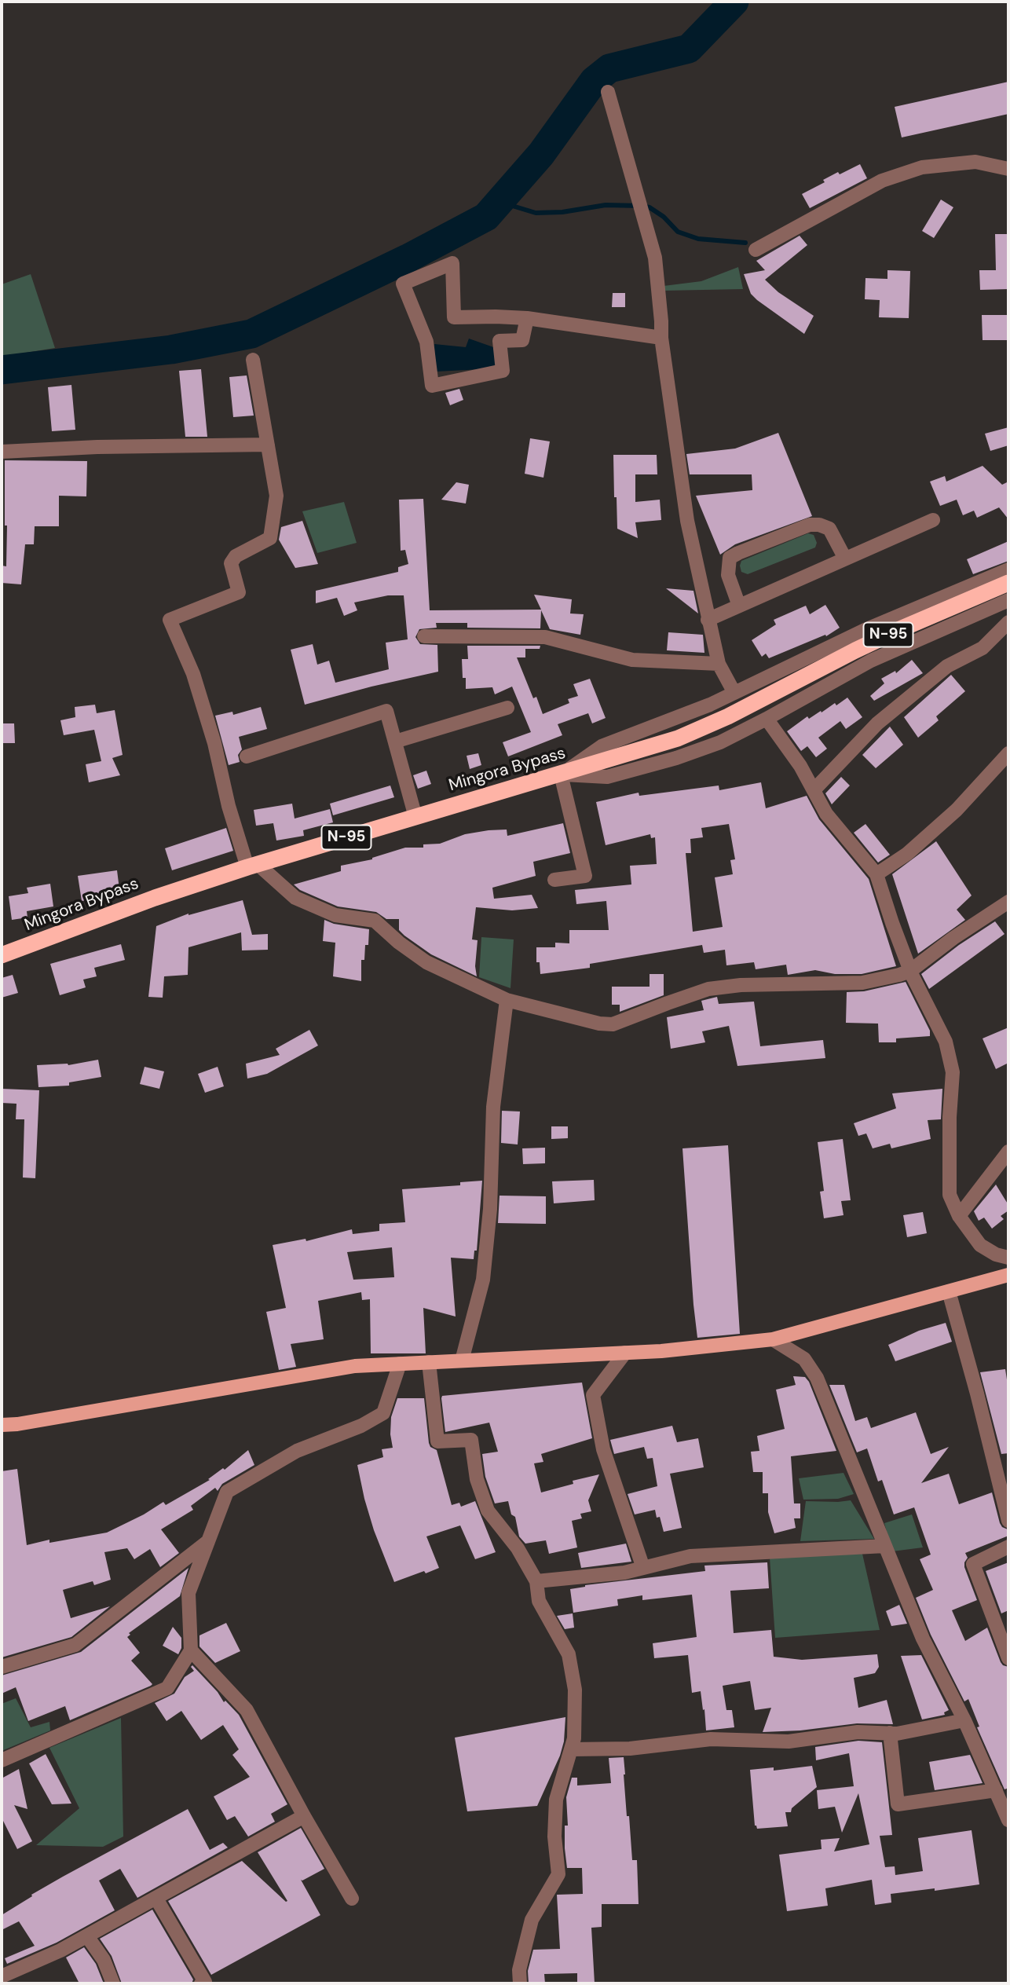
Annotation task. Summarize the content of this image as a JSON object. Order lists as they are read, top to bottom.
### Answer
{
  "streets": {
    "highway": ["N-95", "Mingora Bypass"]
  }
}
